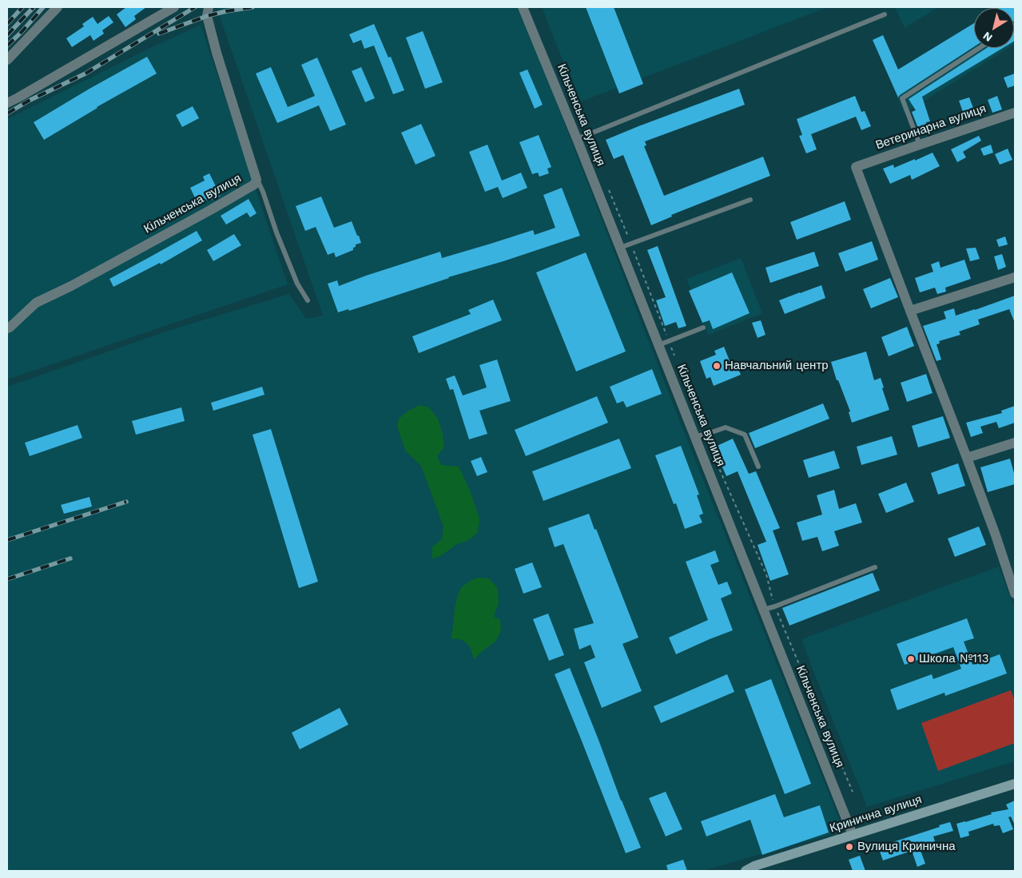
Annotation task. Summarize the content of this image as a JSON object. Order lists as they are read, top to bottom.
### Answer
{
  "streets": {
    "street": ["Кільченська вулиця", "Ветеринарна вулиця", "Кринична вулиця"]
  },
  "crossings": [
    ["Кільченська вулиця", "Кринична вулиця"]
  ],
  "places": ["Навчальний центр", "Школа №113", "Вулиця Кринична"],
  "north": "bottom left"
}
